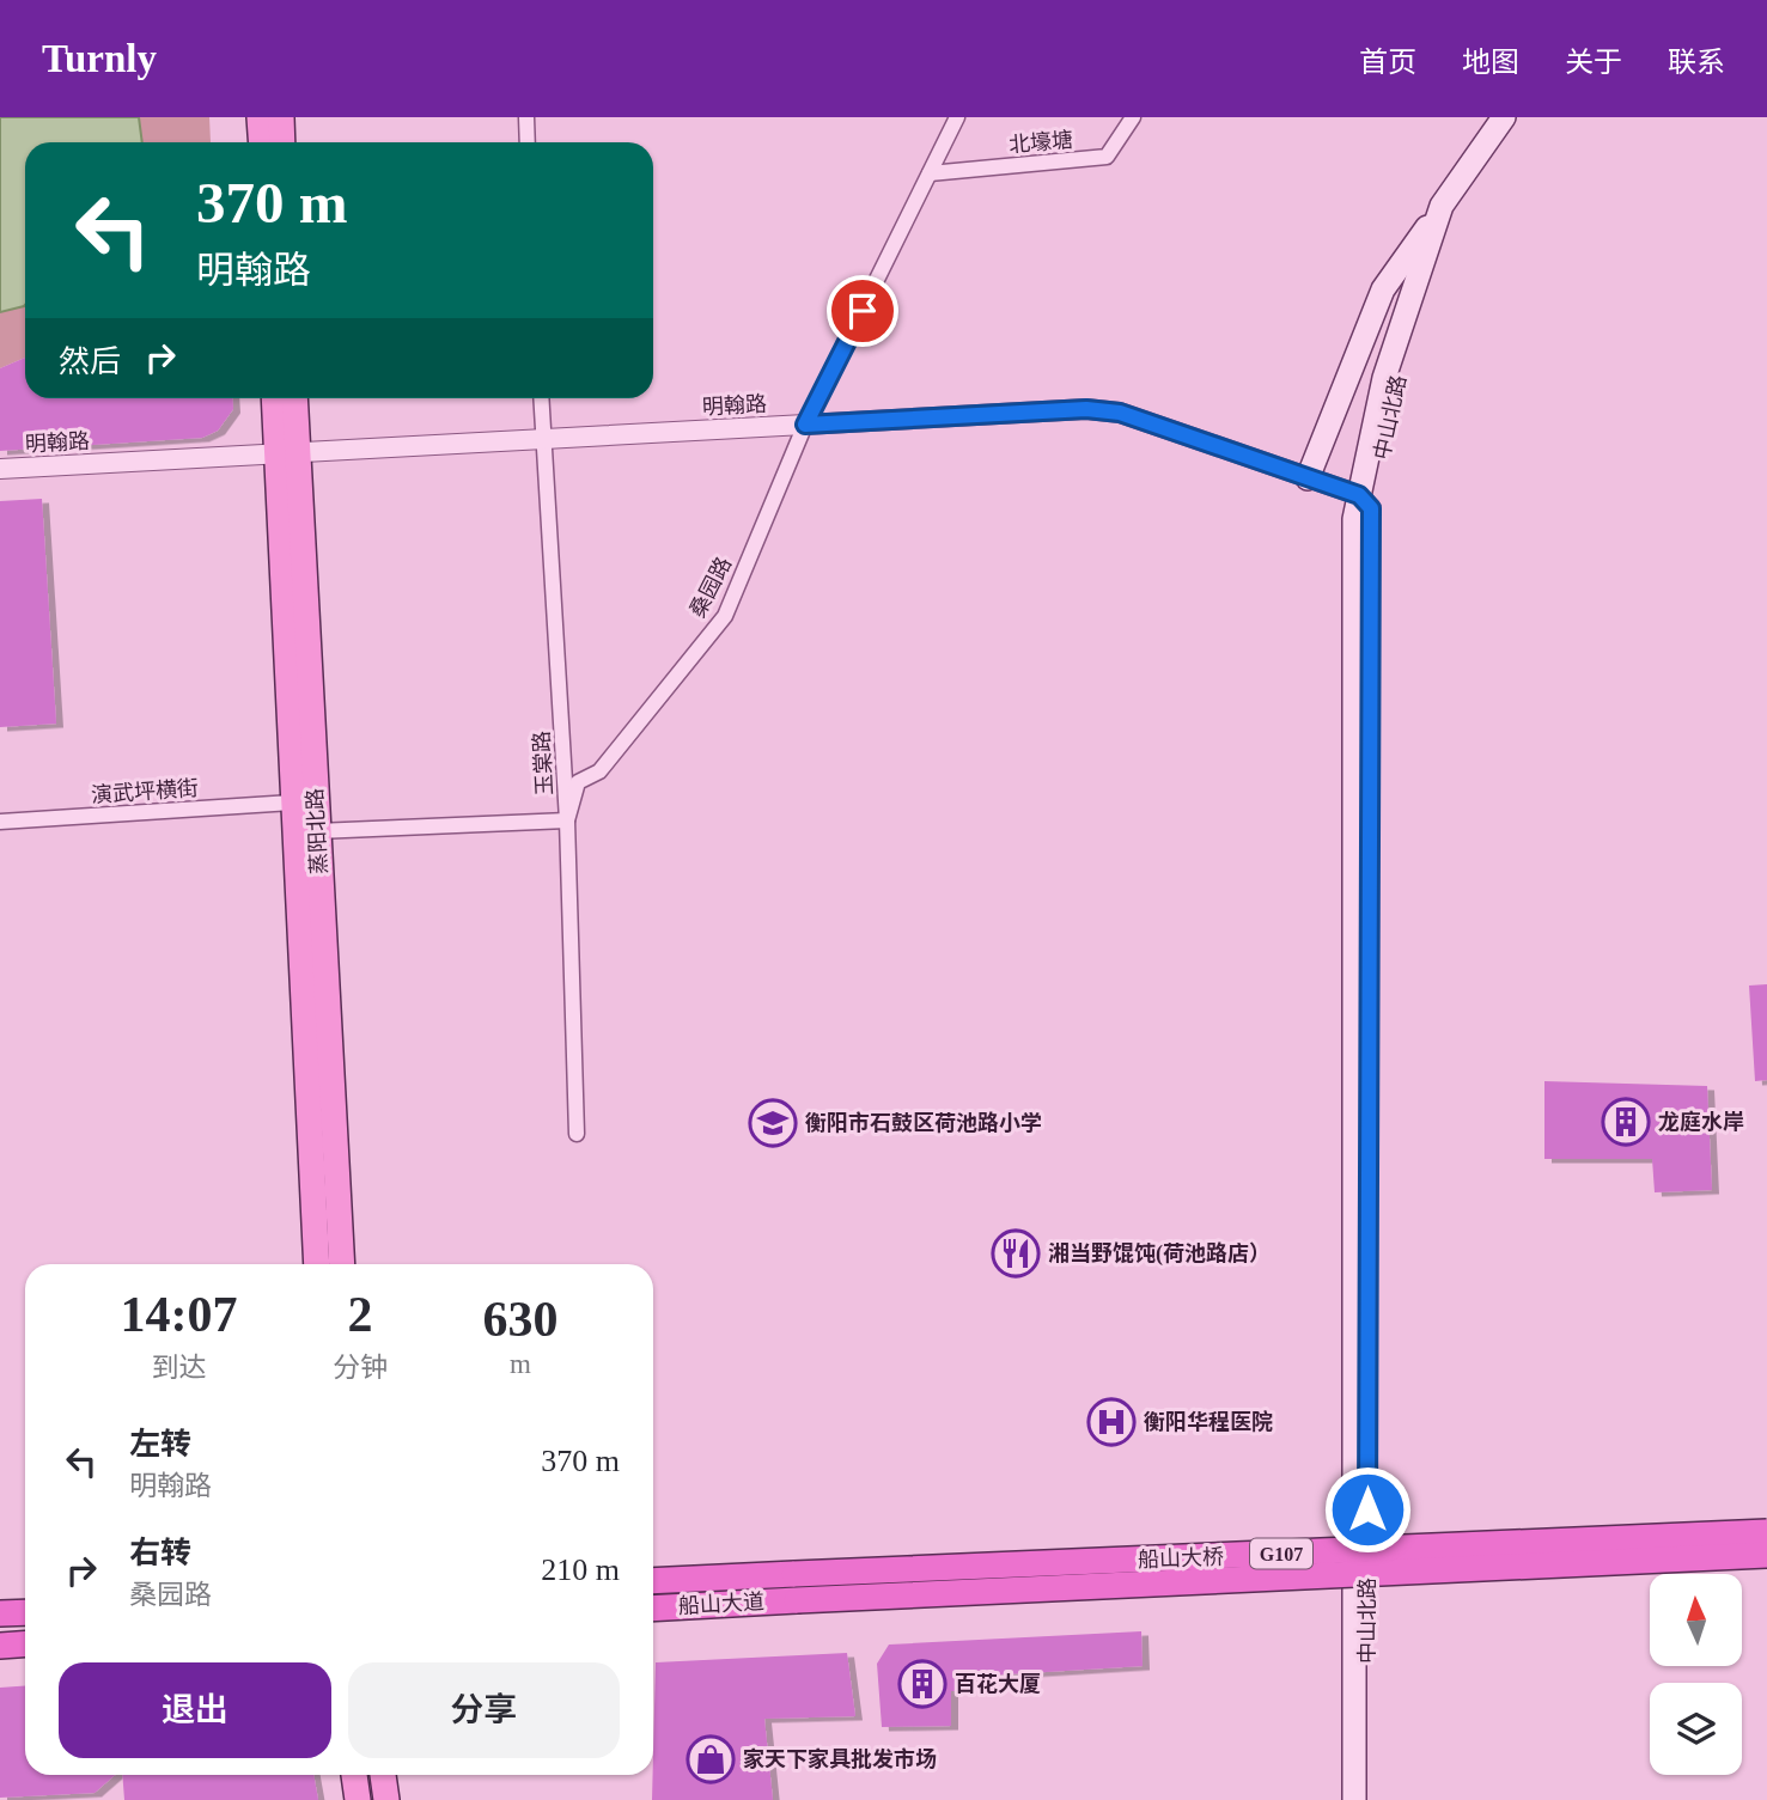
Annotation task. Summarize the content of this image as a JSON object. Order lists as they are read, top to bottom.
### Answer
{
  "streets": {
    "highway": ["G107", "船山大桥", "船山大道"],
    "main road": ["中山北路", "蒸阳北路"],
    "street": [
      "北壕塘",
      "明翰路",
      "桑园路",
      "玉棠路",
      "演武坪横街"
    ]
  },
  "crossings": [
    ["北壕塘", "桑园路"],
    ["明翰路", "中山北路"],
    ["明翰路", "桑园路"],
    ["明翰路", "玉棠路"],
    ["明翰路", "蒸阳北路"],
    ["桑园路", "玉棠路"],
    ["演武坪横街", "蒸阳北路"],
    ["船山大桥", "船山大道"]
  ],
  "places": {
    "building": ["龙庭水岸", "百花大厦"],
    "school or university": ["衡阳市石鼓区荷池路小学"],
    "restaurant": ["湘当野馄饨(荷池路店）"],
    "hospital": ["衡阳华程医院"],
    "shop": ["家天下家具批发市场"]
  },
  "north": "top",
  "page": {
    "header": "Turnly",
    "nav": [
      "首页",
      "地图",
      "关于",
      "联系"
    ],
    "turn": ["370 m", "明翰路"],
    "then": "然后",
    "eta": [
      "14:07",
      "到达",
      "2",
      "分钟",
      "630",
      "m"
    ],
    "list": [
      {
        "name": "左转",
        "note": "明翰路",
        "value": "370 m"
      },
      {
        "name": "右转",
        "note": "桑园路",
        "value": "210 m"
      }
    ],
    "buttons": ["退出", "分享"]
  }
}
